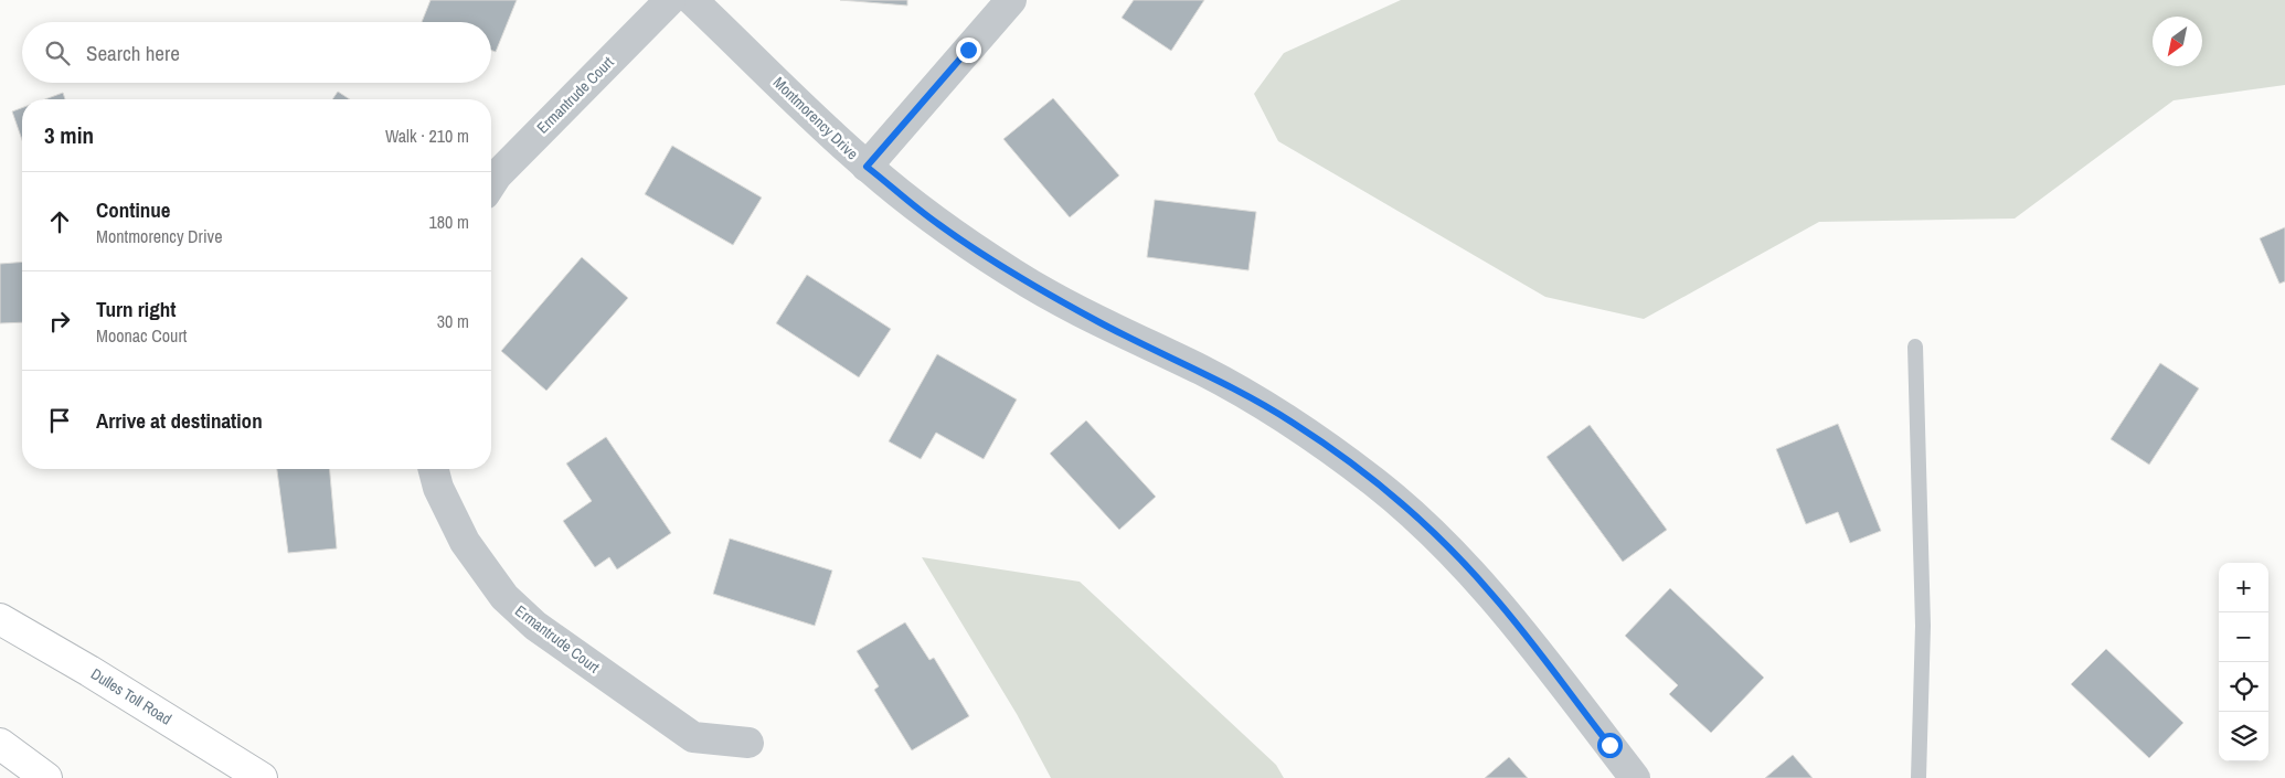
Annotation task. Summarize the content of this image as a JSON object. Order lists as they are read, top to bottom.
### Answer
{
  "streets": {
    "highway": ["Dulles Toll Road"],
    "street": ["Ermantrude Court", "Montmorency Drive"]
  },
  "north": "bottom left",
  "page": {
    "search": "Search here",
    "heading": ["3 min", "Walk · 210 m"],
    "list": [
      ["Continue", "Montmorency Drive", "180 m"],
      ["Turn right", "Moonac Court", "30 m"],
      "Arrive at destination"
    ],
    "map_buttons": ["+", "−"]
  }
}
